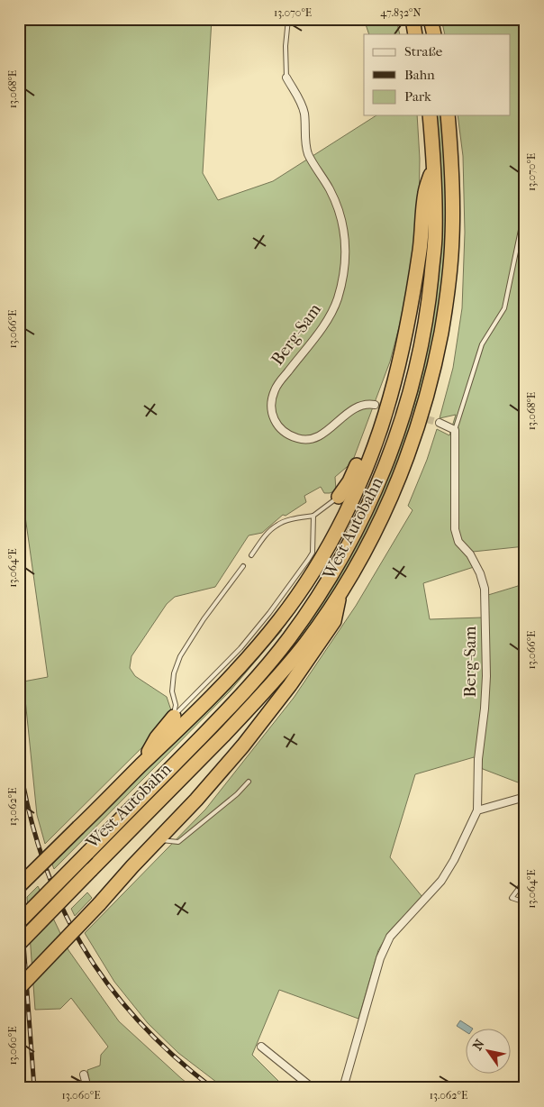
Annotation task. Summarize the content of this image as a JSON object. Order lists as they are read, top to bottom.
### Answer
{
  "streets": {
    "highway": ["West Autobahn"],
    "street": ["Berg-Sam"]
  },
  "legend": ["Straße", "Bahn", "Park"],
  "north": "top left",
  "coordinates": [
    "13.070°E",
    "47.832°N",
    "13.068°E",
    "13.066°E",
    "13.064°E",
    "13.062°E",
    "13.060°E"
  ]
}
